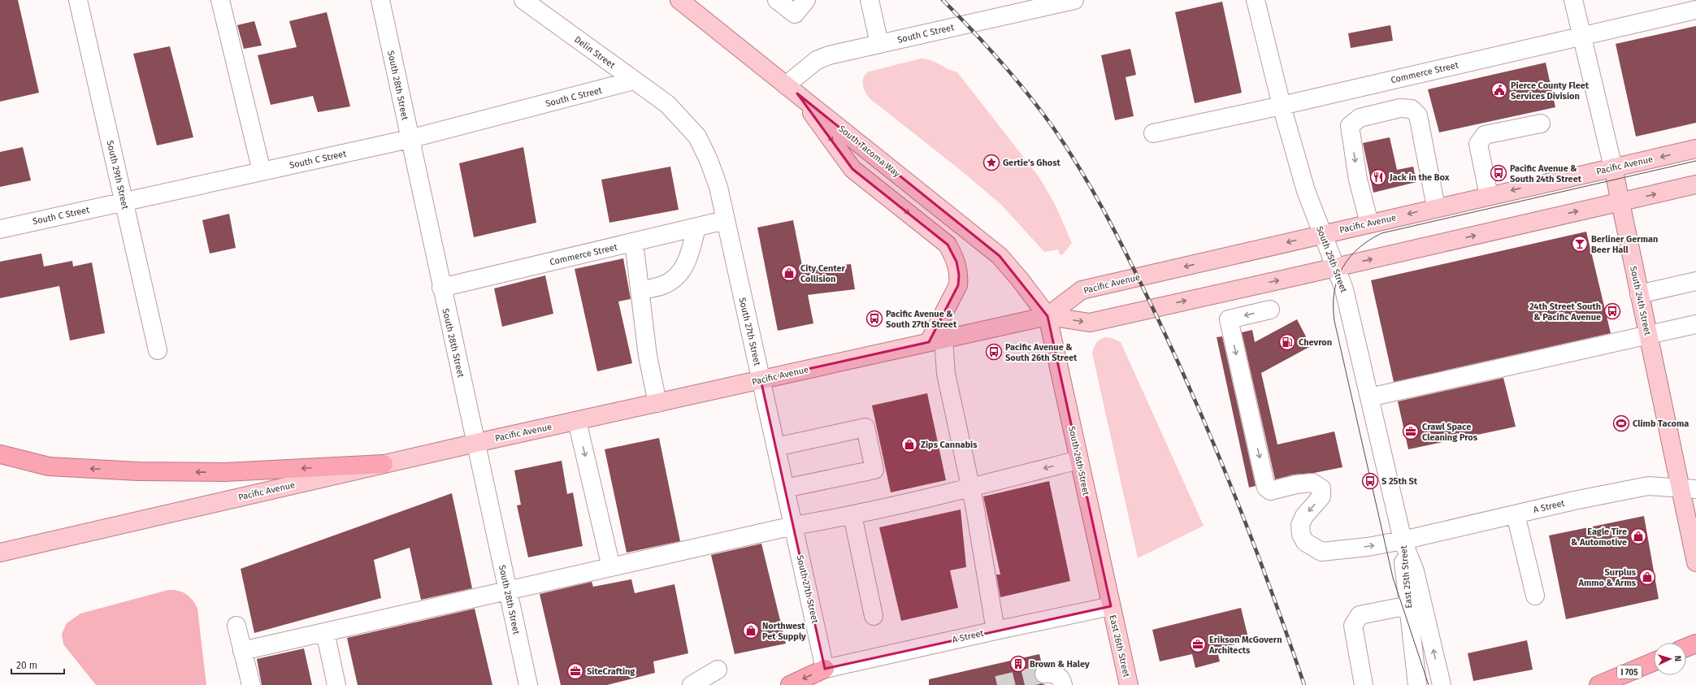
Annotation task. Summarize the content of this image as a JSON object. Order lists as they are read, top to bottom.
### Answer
{
  "streets": {
    "highway": ["I 705"],
    "main road": [
      "South Tacoma Way",
      "Pacific Avenue",
      "South 24th Street",
      "South 26th Street",
      "East 26th Street"
    ],
    "street": [
      "South C Street",
      "Delin Street",
      "Commerce Street",
      "South 28th Street",
      "South 29th Street",
      "South 25th Street",
      "South 27th Street",
      "A Street",
      "East 25th Street"
    ]
  },
  "crossings": [
    ["South C Street", "Delin Street"],
    ["South C Street", "South 28th Street"],
    ["South C Street", "South Tacoma Way"],
    ["South C Street", "South 29th Street"],
    ["Delin Street", "South 27th Street"],
    ["Commerce Street", "South 28th Street"],
    ["Commerce Street", "South 25th Street"],
    ["Commerce Street", "South 24th Street"],
    ["Commerce Street", "South 27th Street"],
    ["South 28th Street", "Pacific Avenue"],
    ["South Tacoma Way", "Pacific Avenue"],
    ["South Tacoma Way", "South 26th Street"],
    ["Pacific Avenue", "South 25th Street"],
    ["Pacific Avenue", "South 24th Street"],
    ["Pacific Avenue", "South 27th Street"],
    ["Pacific Avenue", "South 26th Street"],
    ["South 25th Street", "A Street"],
    ["South 25th Street", "East 25th Street"],
    ["South 24th Street", "A Street"],
    ["South 27th Street", "A Street"],
    ["South 26th Street", "A Street"],
    ["South 26th Street", "East 26th Street"],
    ["A Street", "East 25th Street"],
    ["A Street", "East 26th Street"]
  ],
  "places": {
    "public building": ["Pierce County Fleet Services Division"],
    "place": ["Gertie's Ghost"],
    "bus stop": [
      "Pacific Avenue & South 24th Street",
      "24th Street South & Pacific Avenue",
      "Pacific Avenue & South 27th Street",
      "Pacific Avenue & South 26th Street",
      "S 25th St"
    ],
    "restaurant": ["Jack in the Box"],
    "bar": ["Berliner German Beer Hall"],
    "shop": [
      "City Center Collision",
      "Zips Cannabis",
      "Eagle Tire & Automotive",
      "Surplus Ammo & Arms",
      "Northwest Pet Supply"
    ],
    "fuel station": ["Chevron"],
    "sports": ["Climb Tacoma"],
    "office": ["Crawl Space Cleaning Pros", "Erikson McGovern Architects", "SiteCrafting"],
    "building": ["Brown & Haley"]
  },
  "scale_bar": "20 m",
  "north": "right"
}
